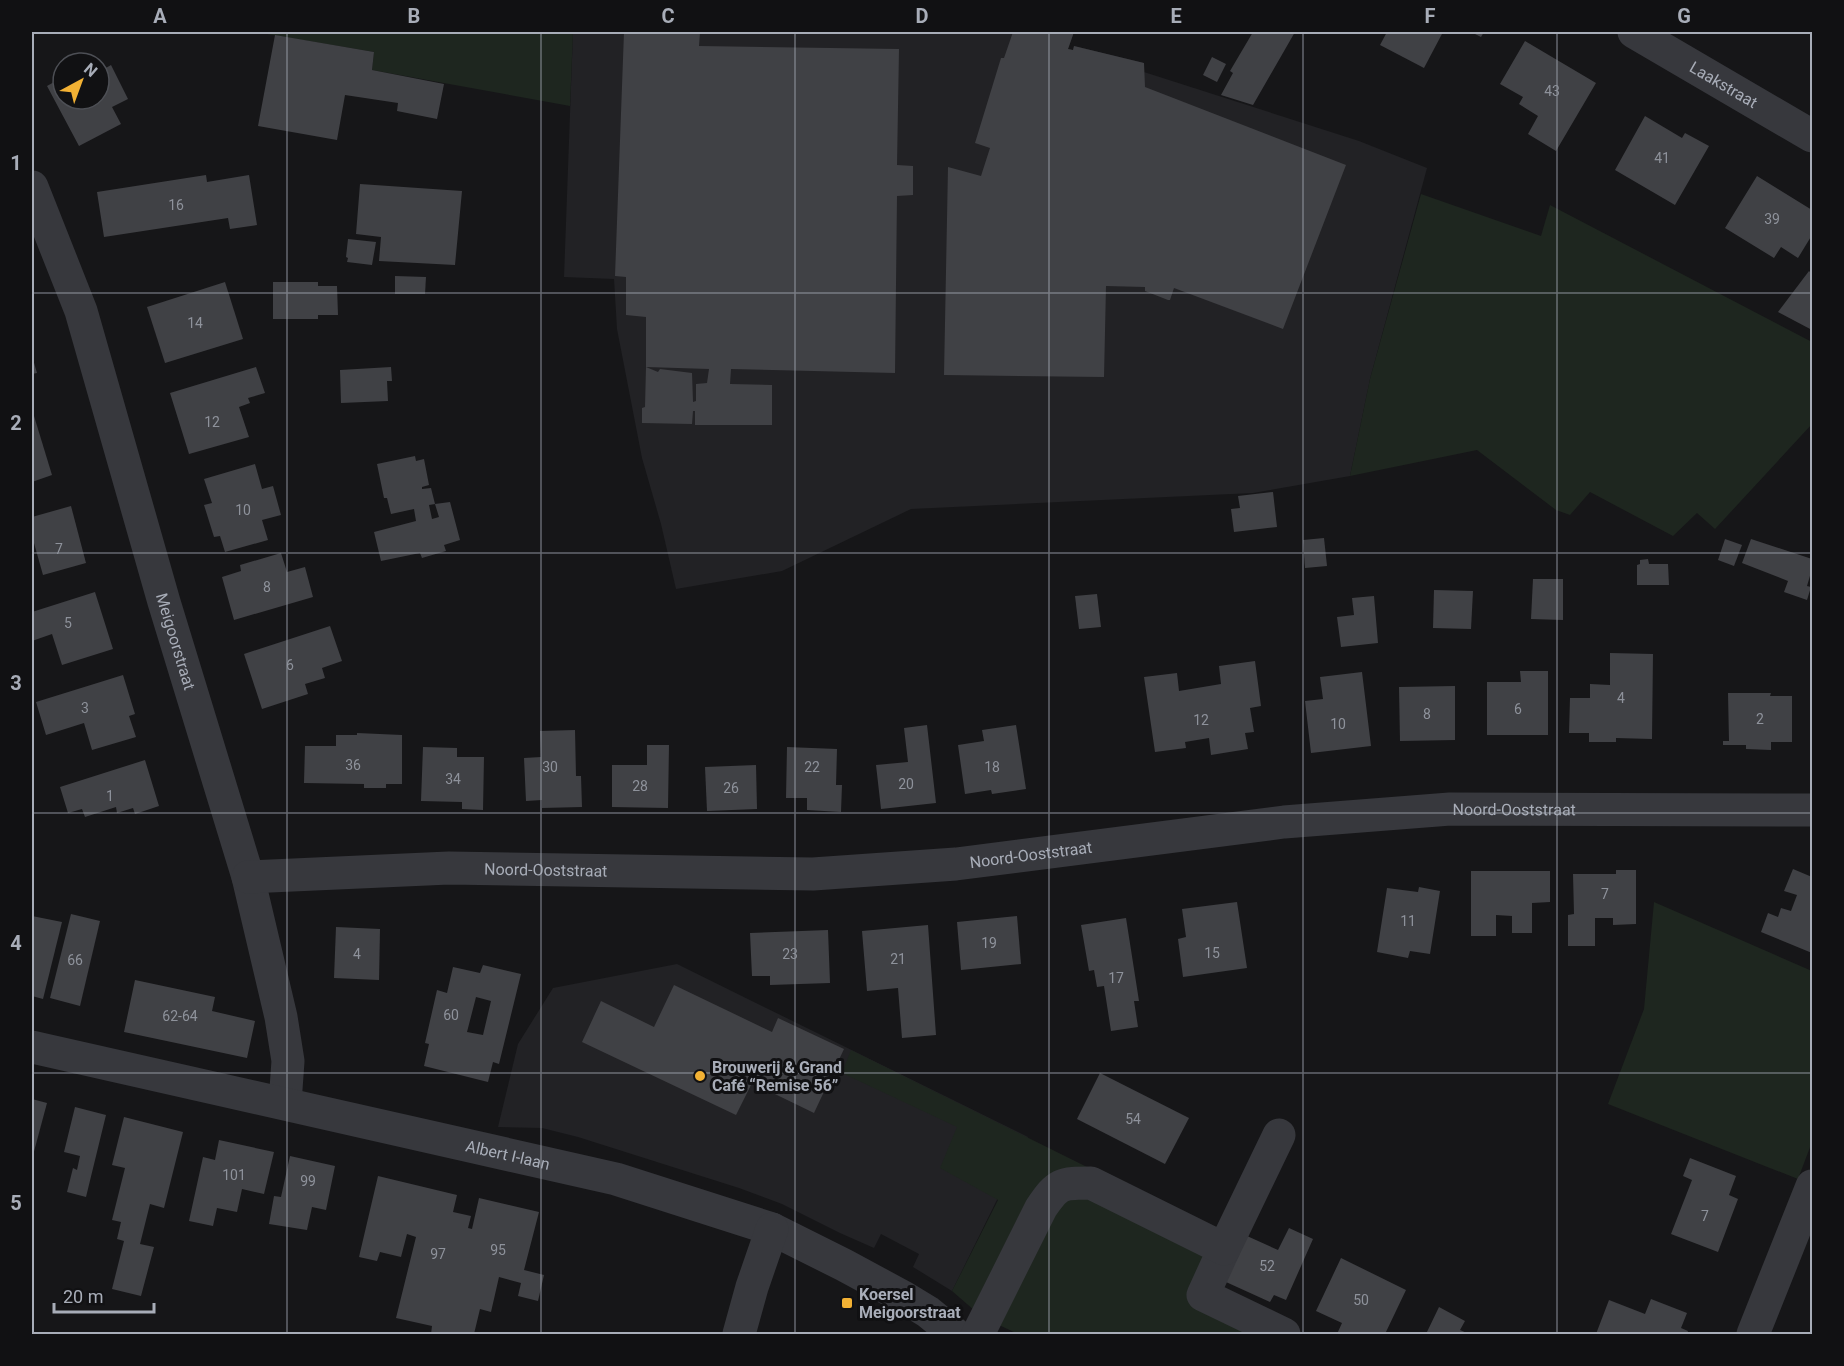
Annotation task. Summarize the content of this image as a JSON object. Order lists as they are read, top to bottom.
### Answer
{
  "streets": {
    "street": [
      "Laakstraat",
      "Meigoorstraat",
      "Noord-Ooststraat",
      "Albert I-laan"
    ]
  },
  "crossings": [
    ["Meigoorstraat", "Noord-Ooststraat"],
    ["Meigoorstraat", "Albert I-laan"]
  ],
  "places": {
    "other": ["Brouwerij & Grand Café “Remise 56”"],
    "transit": ["Koersel Meigoorstraat"]
  },
  "house_numbers": [
    "43",
    "41",
    "16",
    "39",
    "14",
    "12",
    "10",
    "7",
    "8",
    "5",
    "6",
    "4",
    "3",
    "6",
    "8",
    "2",
    "12",
    "10",
    "36",
    "30",
    "22",
    "18",
    "34",
    "20",
    "28",
    "26",
    "1",
    "7",
    "11",
    "19",
    "15",
    "4",
    "23",
    "21",
    "66",
    "17",
    "60",
    "62-64",
    "54",
    "101",
    "99",
    "7",
    "95",
    "97",
    "52",
    "50"
  ],
  "scale_bar": "20 m",
  "north": "top right",
  "grid": {
    "columns": [
      "A",
      "B",
      "C",
      "D",
      "E",
      "F",
      "G"
    ],
    "rows": [
      "1",
      "2",
      "3",
      "4",
      "5"
    ]
  }
}
